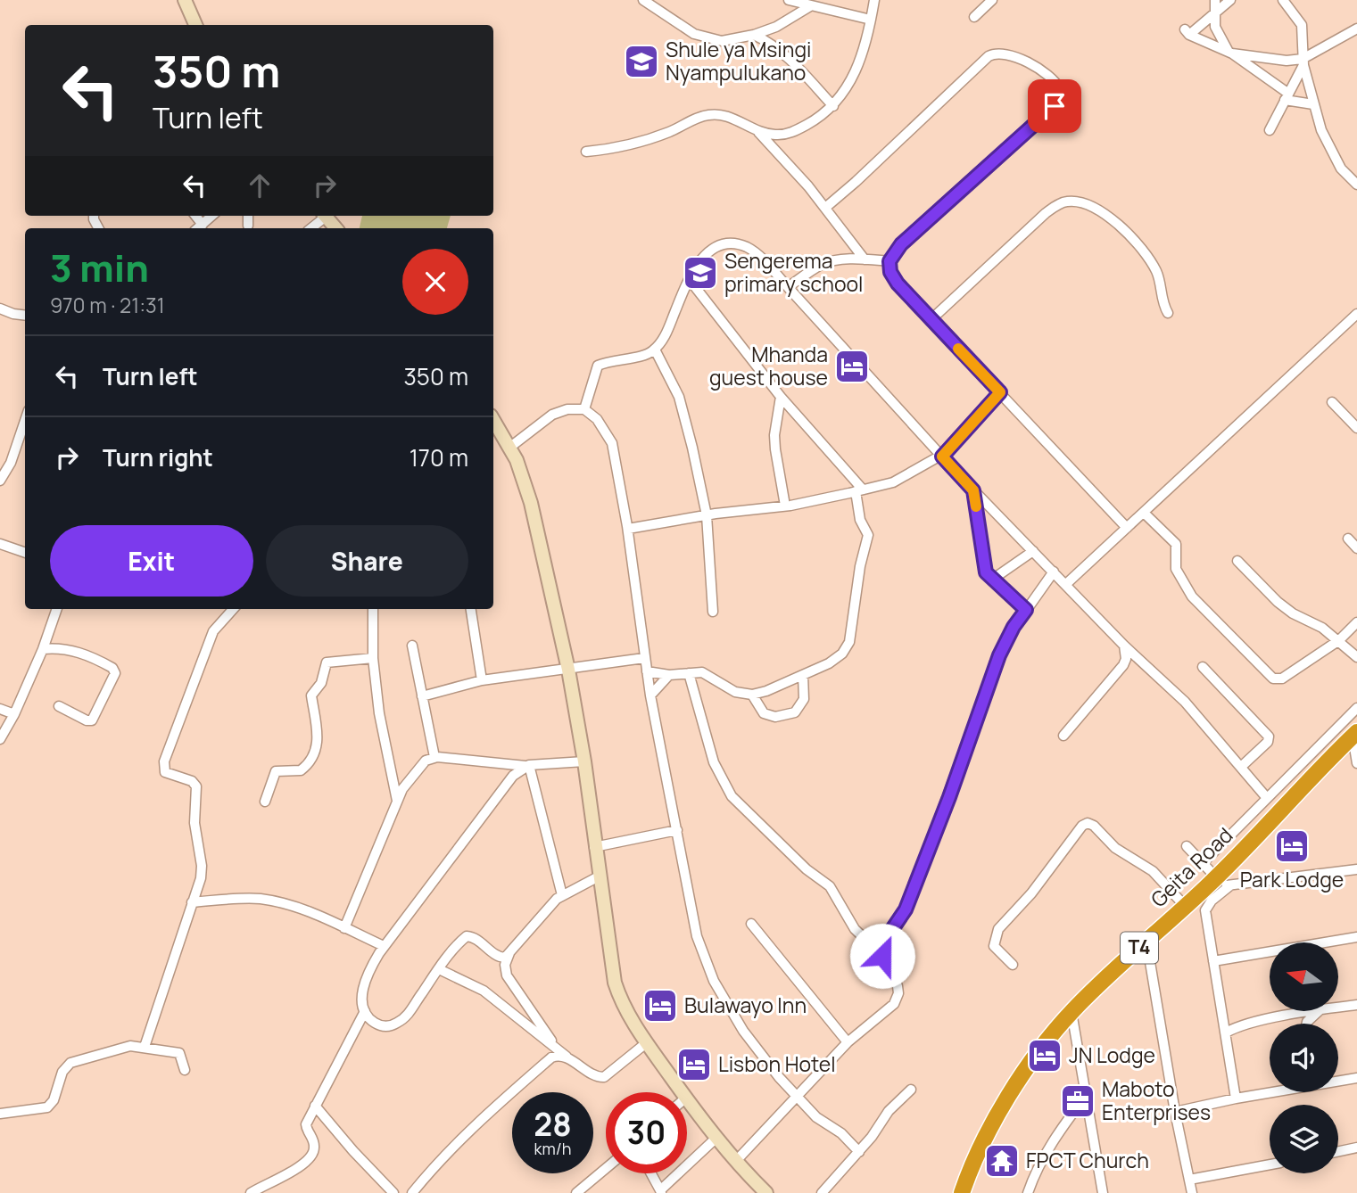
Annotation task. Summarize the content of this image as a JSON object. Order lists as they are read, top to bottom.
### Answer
{
  "streets": {
    "highway": ["Geita Road", "T4"]
  },
  "places": {
    "school or university": ["Shule ya Msingi Nyampulukano", "Sengerema primary school"],
    "hotel": [
      "Mhanda guest house",
      "Park Lodge",
      "Bulawayo Inn",
      "JN Lodge",
      "Lisbon Hotel"
    ],
    "office": ["Maboto Enterprises"],
    "temple": ["FPCT Church"]
  },
  "north": "left",
  "page": {
    "turn": ["350 m", "Turn left"],
    "heading": ["3 min", "970 m · 21:31"],
    "list": [
      {
        "name": "Turn left",
        "value": "350 m"
      },
      {
        "name": "Turn right",
        "value": "170 m"
      }
    ],
    "buttons": ["Exit", "Share"],
    "speed": "28 km/h",
    "limit": "30"
  }
}
